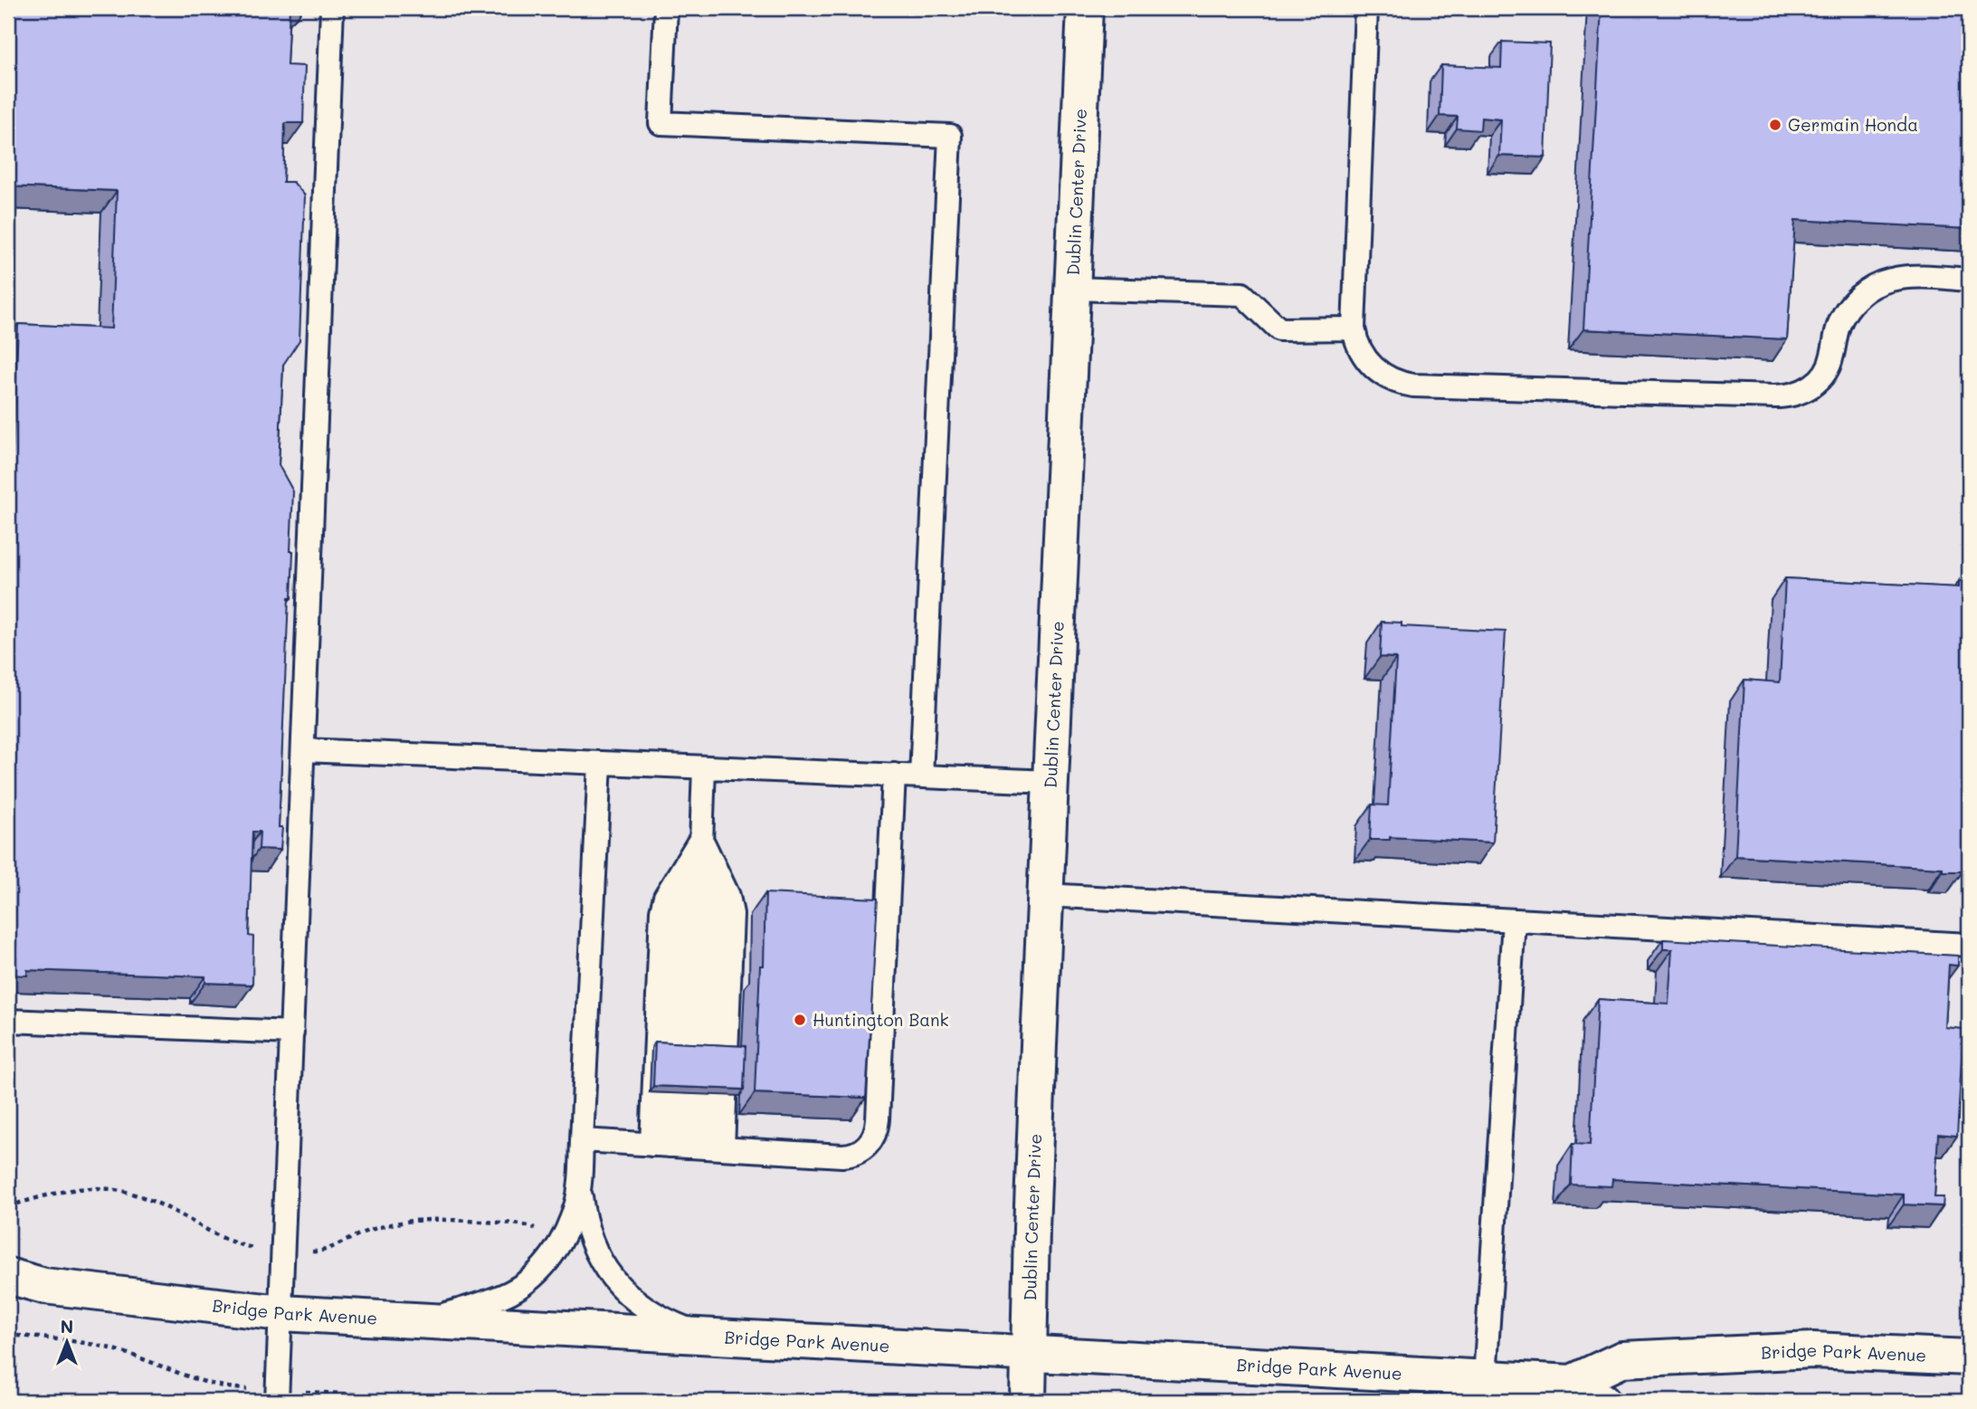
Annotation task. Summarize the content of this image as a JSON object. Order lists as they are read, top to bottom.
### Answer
{
  "streets": {
    "street": ["Dublin Center Drive", "Bridge Park Avenue"]
  },
  "crossings": [
    ["Dublin Center Drive", "Bridge Park Avenue"]
  ],
  "places": ["Germain Honda", "Huntington Bank"],
  "north": "top"
}
